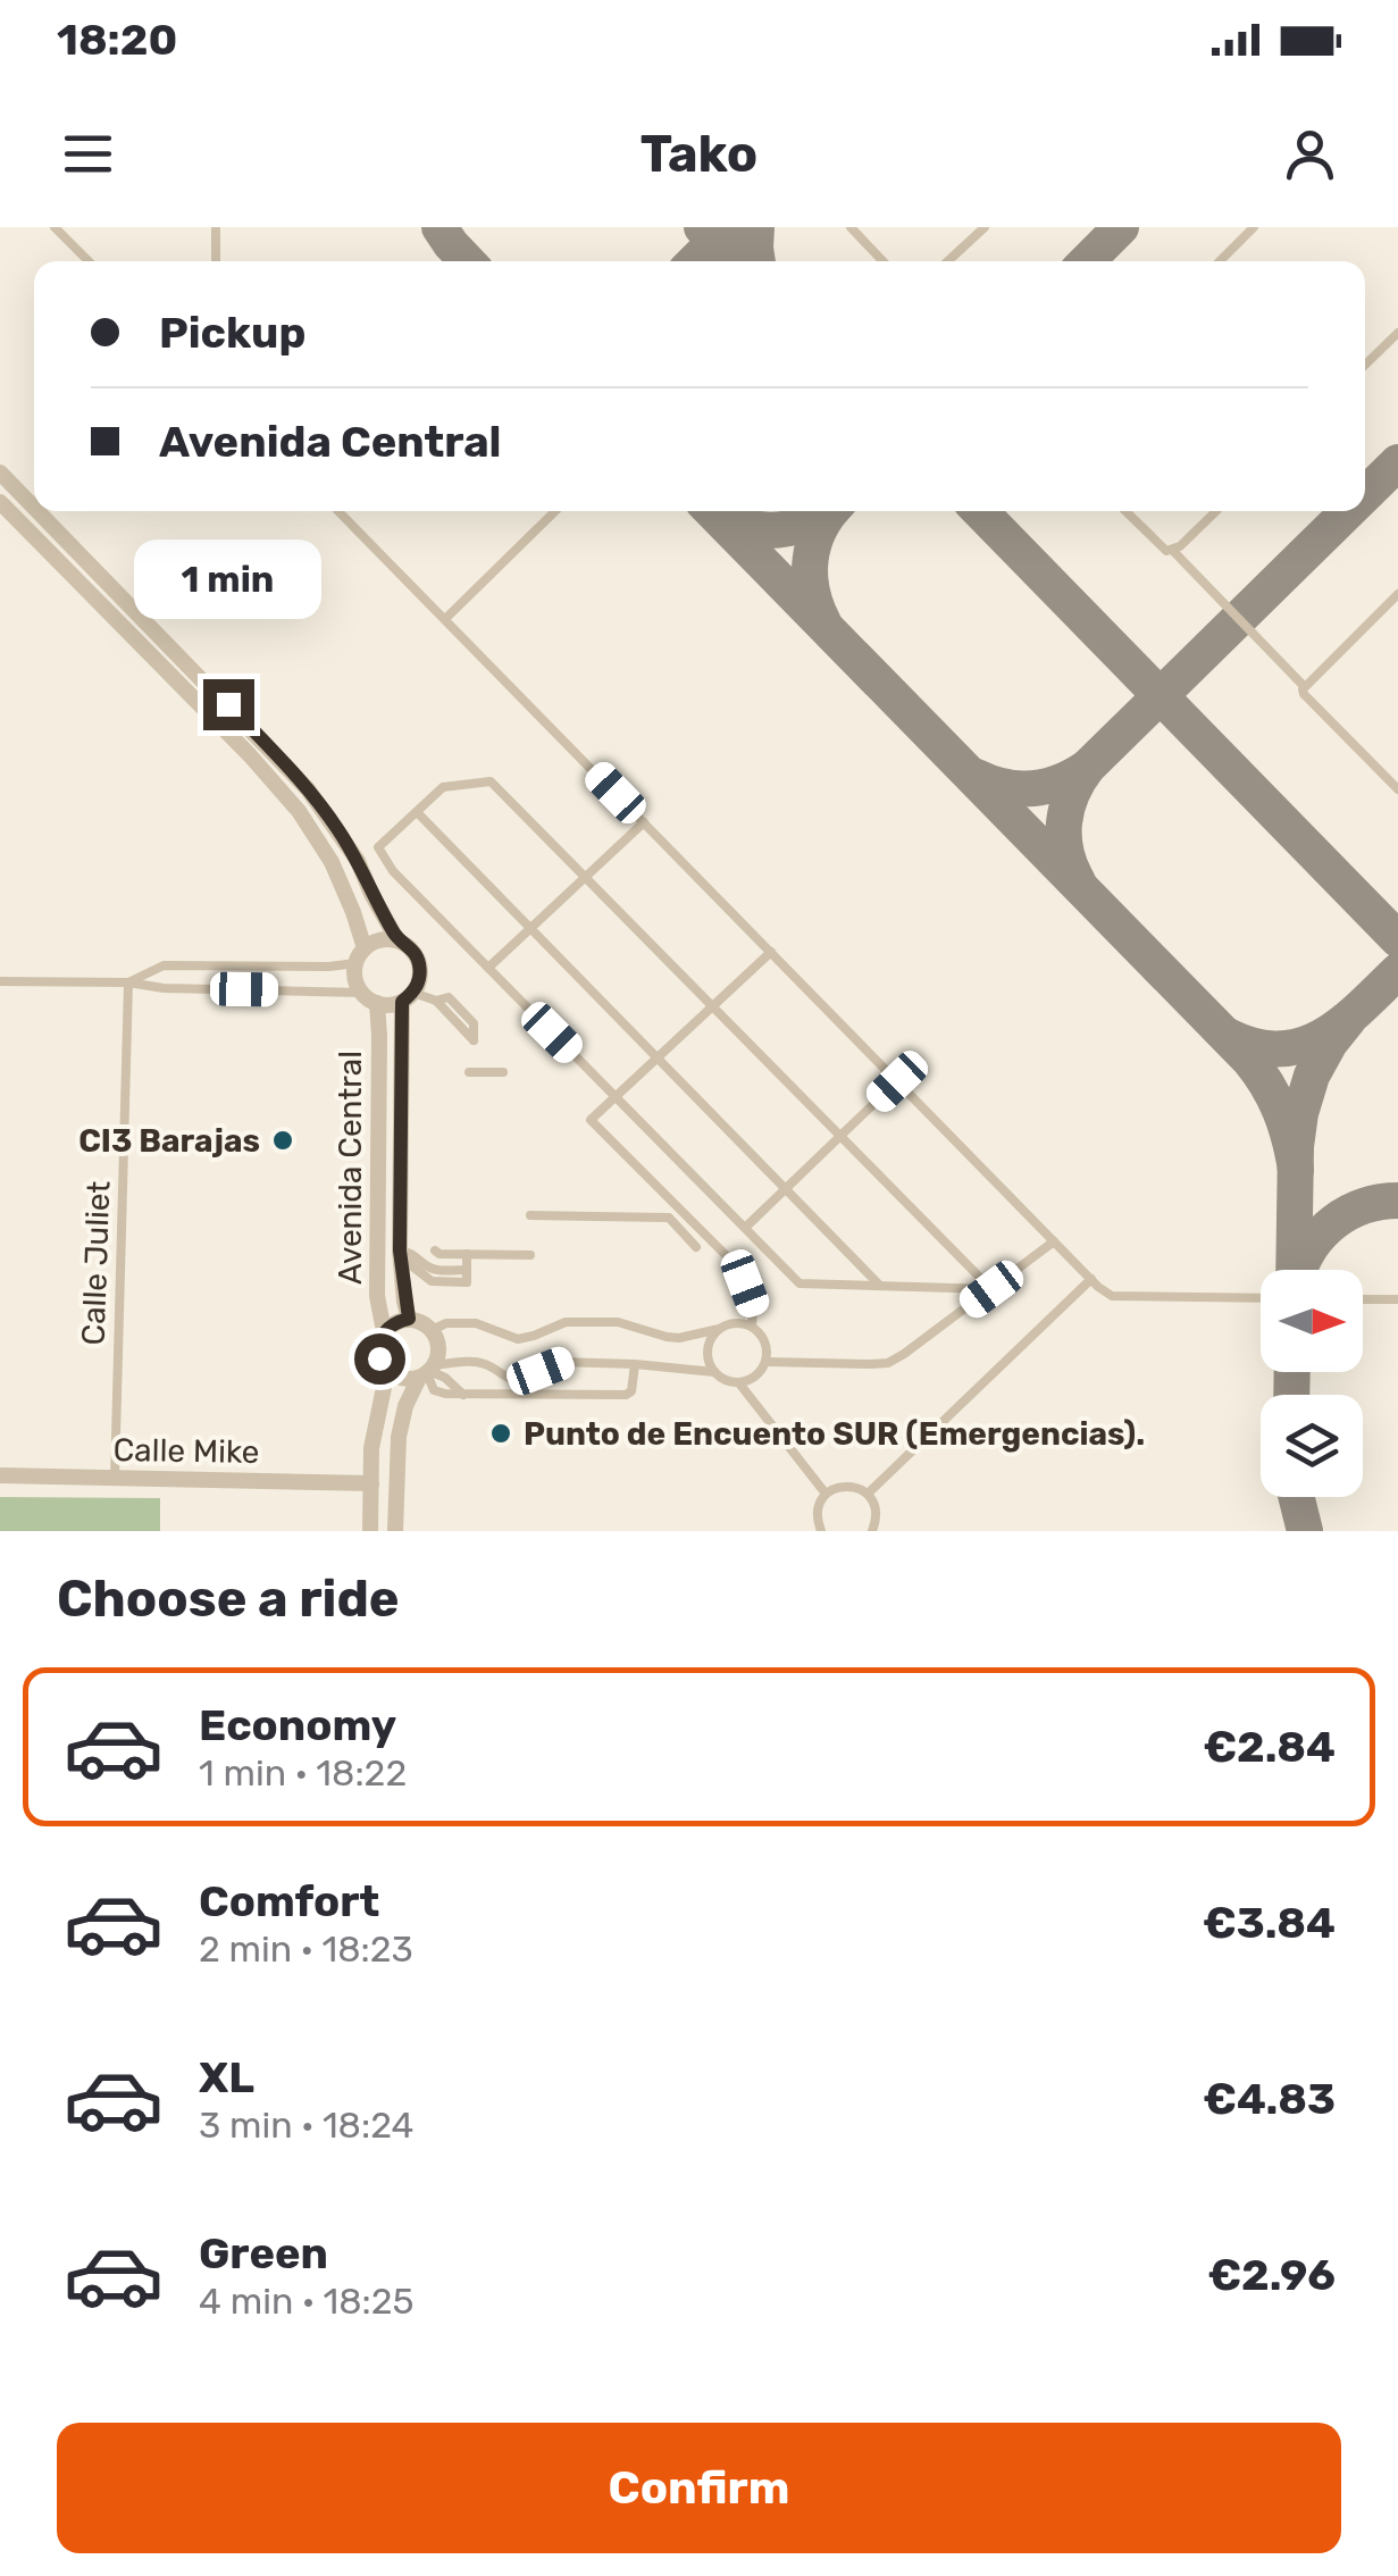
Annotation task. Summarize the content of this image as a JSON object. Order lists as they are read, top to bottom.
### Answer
{
  "streets": {
    "street": ["Avenida Central", "Calle Mike"],
    "lane": ["Calle Juliet"]
  },
  "crossings": [
    ["Calle Juliet", "Calle Mike"]
  ],
  "places": ["CI3 Barajas", "Punto de Encuento SUR (Emergencias)."],
  "north": "right",
  "page": {
    "status": "18:20",
    "header": "Tako",
    "banner": ["Pickup", "Avenida Central"],
    "bubble": "1 min",
    "heading": "Choose a ride",
    "list": [
      {
        "name": "Economy",
        "note": "1 min · 18:22",
        "value": "€2.84"
      },
      {
        "name": "Comfort",
        "note": "2 min · 18:23",
        "value": "€3.84"
      },
      {
        "name": "XL",
        "note": "3 min · 18:24",
        "value": "€4.83"
      },
      {
        "name": "Green",
        "note": "4 min · 18:25",
        "value": "€2.96"
      }
    ],
    "buttons": "Confirm"
  }
}
